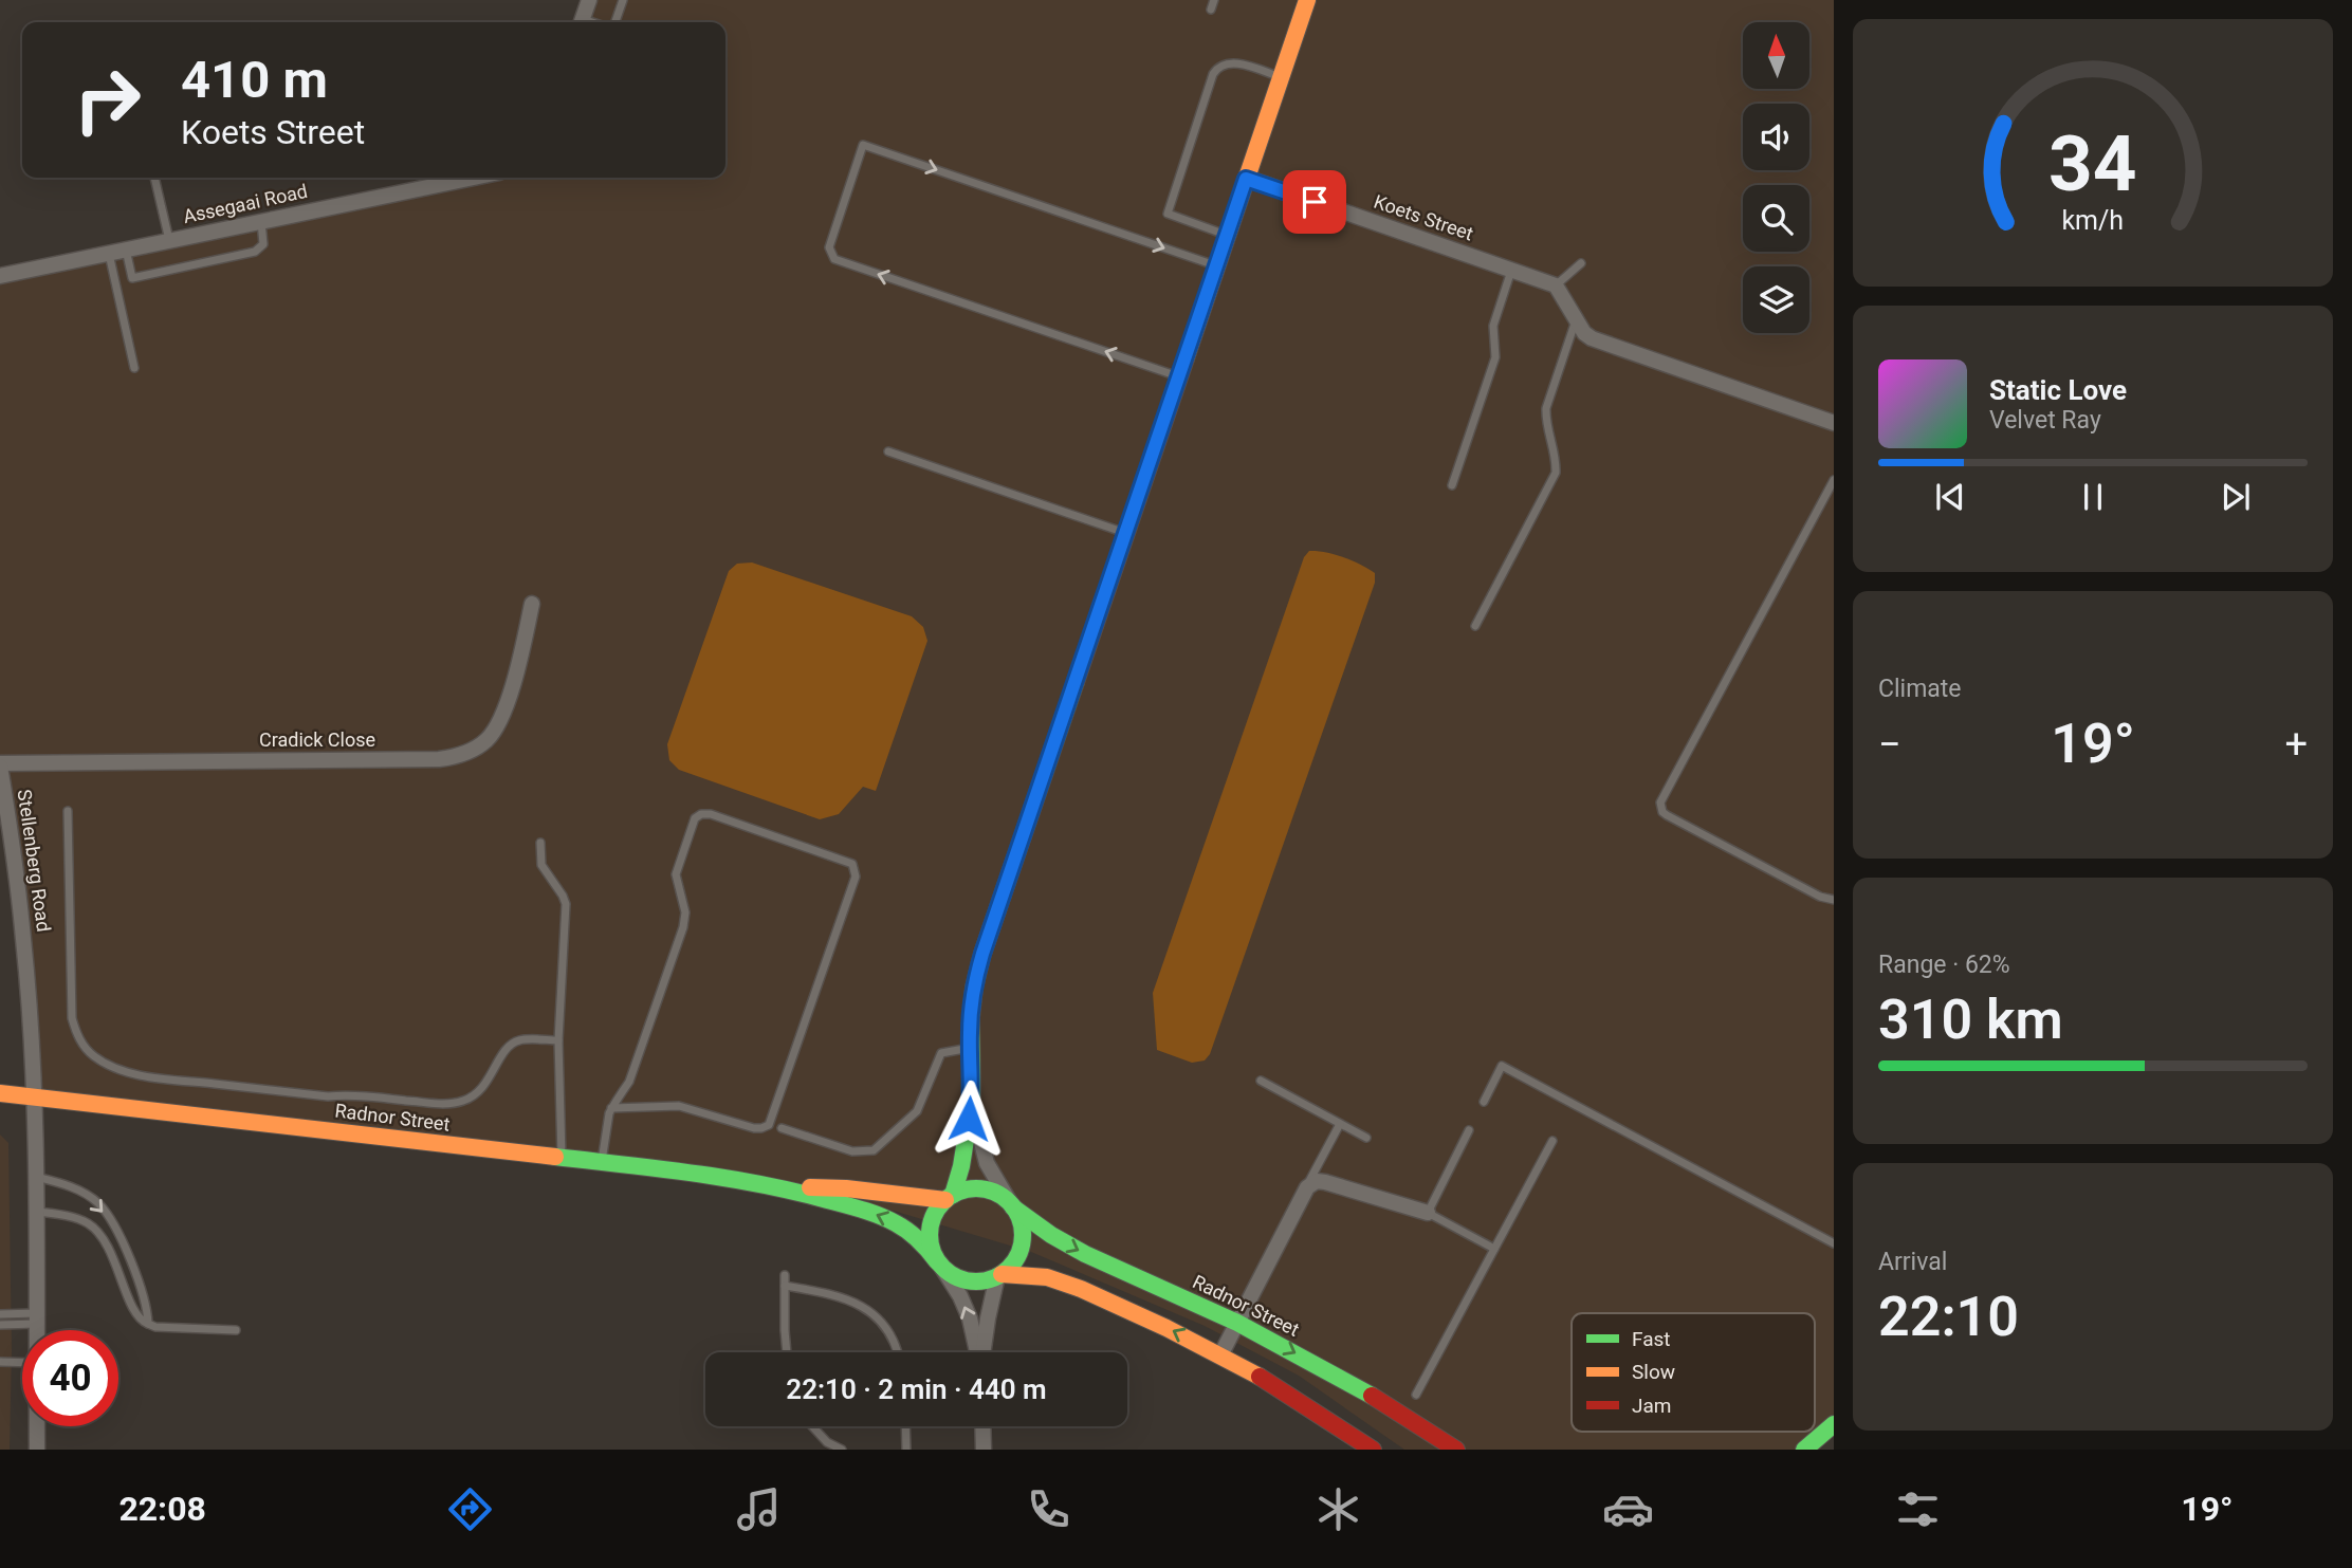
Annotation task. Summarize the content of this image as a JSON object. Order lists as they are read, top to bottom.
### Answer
{
  "streets": {
    "street": [
      "Assegaai Road",
      "Koets Street",
      "Cradick Close",
      "Stellenberg Road",
      "Radnor Street"
    ]
  },
  "crossings": [
    ["Cradick Close", "Stellenberg Road"],
    ["Stellenberg Road", "Radnor Street"]
  ],
  "legend": ["Fast", "Slow", "Jam"],
  "north": "top",
  "page": {
    "turn": ["410 m", "Koets Street"],
    "song": ["Static Love", "Velvet Ray"],
    "tile": [
      "Climate",
      ["Range · 62%", "310 km"],
      ["Arrival", "22:10"]
    ],
    "heat": ["−", "19°", "+"],
    "limit": "40",
    "trip": "22:10 · 2 min · 440 m",
    "tabs": ["22:08", "19°"],
    "gauge": ["34", "km/h"]
  }
}
